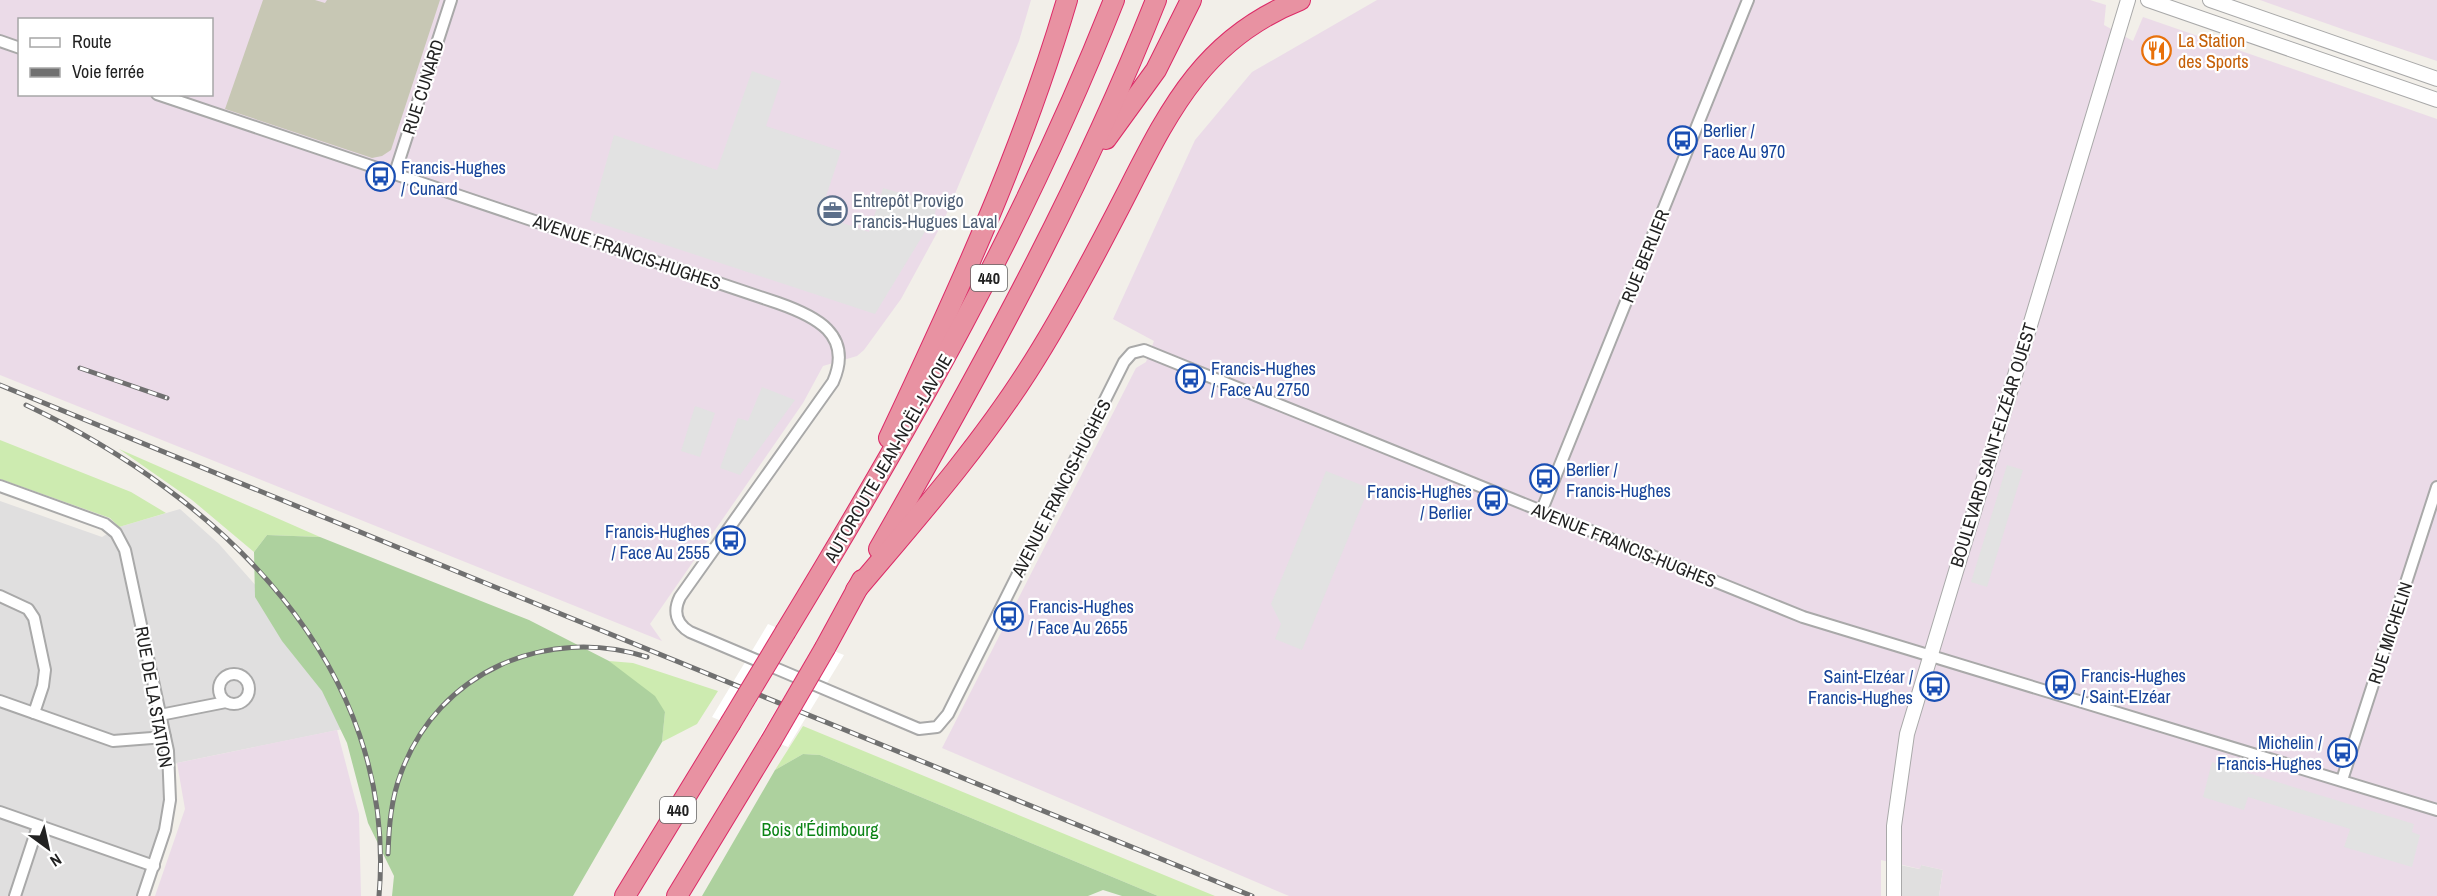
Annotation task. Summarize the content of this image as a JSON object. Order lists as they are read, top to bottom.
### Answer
{
  "streets": {
    "highway": ["440", "AUTOROUTE JEAN-NOËL-LAVOIE"],
    "street": [
      "RUE CUNARD",
      "AVENUE FRANCIS-HUGHES",
      "RUE BERLIER",
      "BOULEVARD SAINT-ELZÉAR OUEST",
      "RUE MICHELIN",
      "RUE DE LA STATION"
    ]
  },
  "crossings": [
    ["RUE CUNARD", "AVENUE FRANCIS-HUGHES"],
    ["AVENUE FRANCIS-HUGHES", "RUE BERLIER"],
    ["AVENUE FRANCIS-HUGHES", "BOULEVARD SAINT-ELZÉAR OUEST"],
    ["AVENUE FRANCIS-HUGHES", "RUE MICHELIN"]
  ],
  "parks": ["Bois d'Édimbourg"],
  "places": {
    "restaurant": ["La Station des Sports"],
    "bus stop": [
      "Berlier / Face Au 970",
      "Francis-Hughes / Cunard",
      "Francis-Hughes / Face Au 2750",
      "Berlier / Francis-Hughes",
      "Francis-Hughes / Berlier",
      "Francis-Hughes / Face Au 2555",
      "Francis-Hughes / Face Au 2655",
      "Francis-Hughes / Saint-Elzéar",
      "Saint-Elzéar / Francis-Hughes",
      "Michelin / Francis-Hughes"
    ],
    "office": ["Entrepôt Provigo Francis-Hugues Laval"]
  },
  "legend": ["Route", "Voie ferrée"],
  "north": "bottom right"
}
